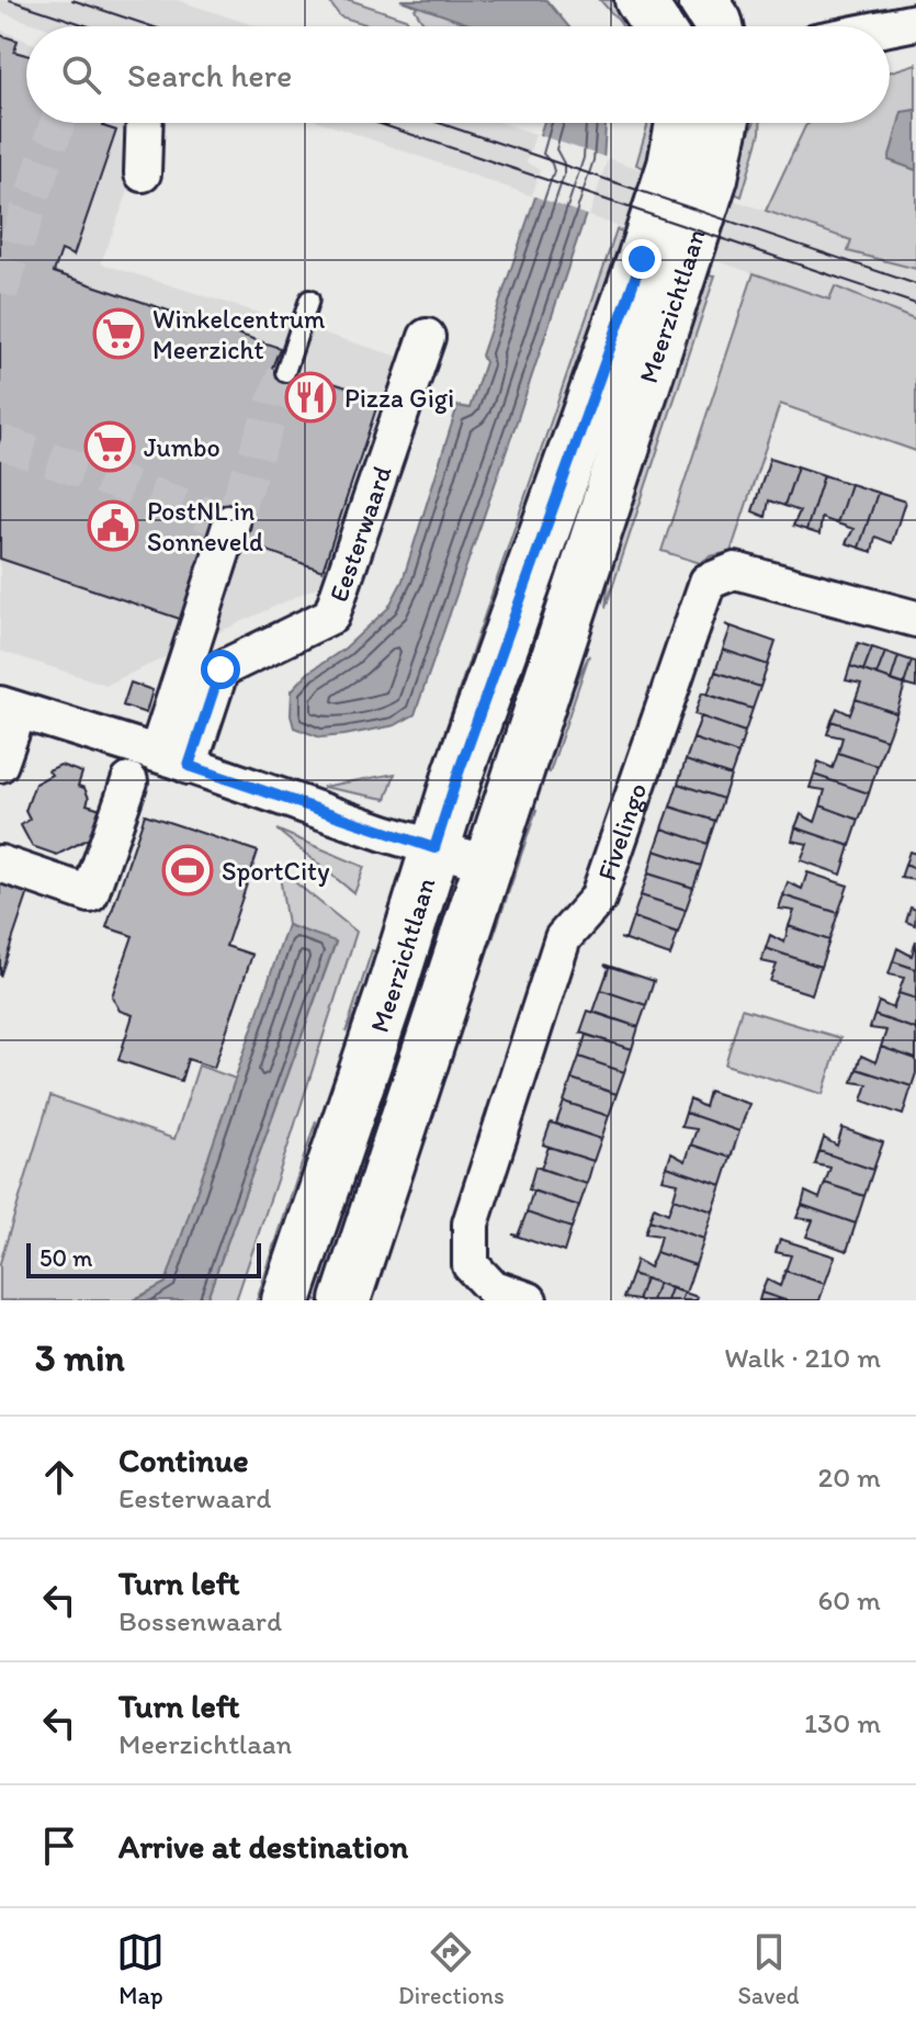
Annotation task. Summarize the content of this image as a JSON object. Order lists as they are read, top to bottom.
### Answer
{
  "streets": {
    "street": ["Meerzichtlaan", "Eesterwaard", "Fivelingo"]
  },
  "places": {
    "supermarket": ["Winkelcentrum Meerzicht", "Jumbo"],
    "restaurant": ["Pizza Gigi"],
    "public building": ["PostNL in Sonneveld"],
    "sports": ["SportCity"]
  },
  "scale_bar": "50 m",
  "page": {
    "search": "Search here",
    "scale": "50 m",
    "heading": ["3 min", "Walk · 210 m"],
    "list": [
      ["Continue", "Eesterwaard", "20 m"],
      ["Turn left", "Bossenwaard", "60 m"],
      ["Turn left", "Meerzichtlaan", "130 m"],
      "Arrive at destination"
    ],
    "nav": ["Map", "Directions", "Saved"]
  }
}
